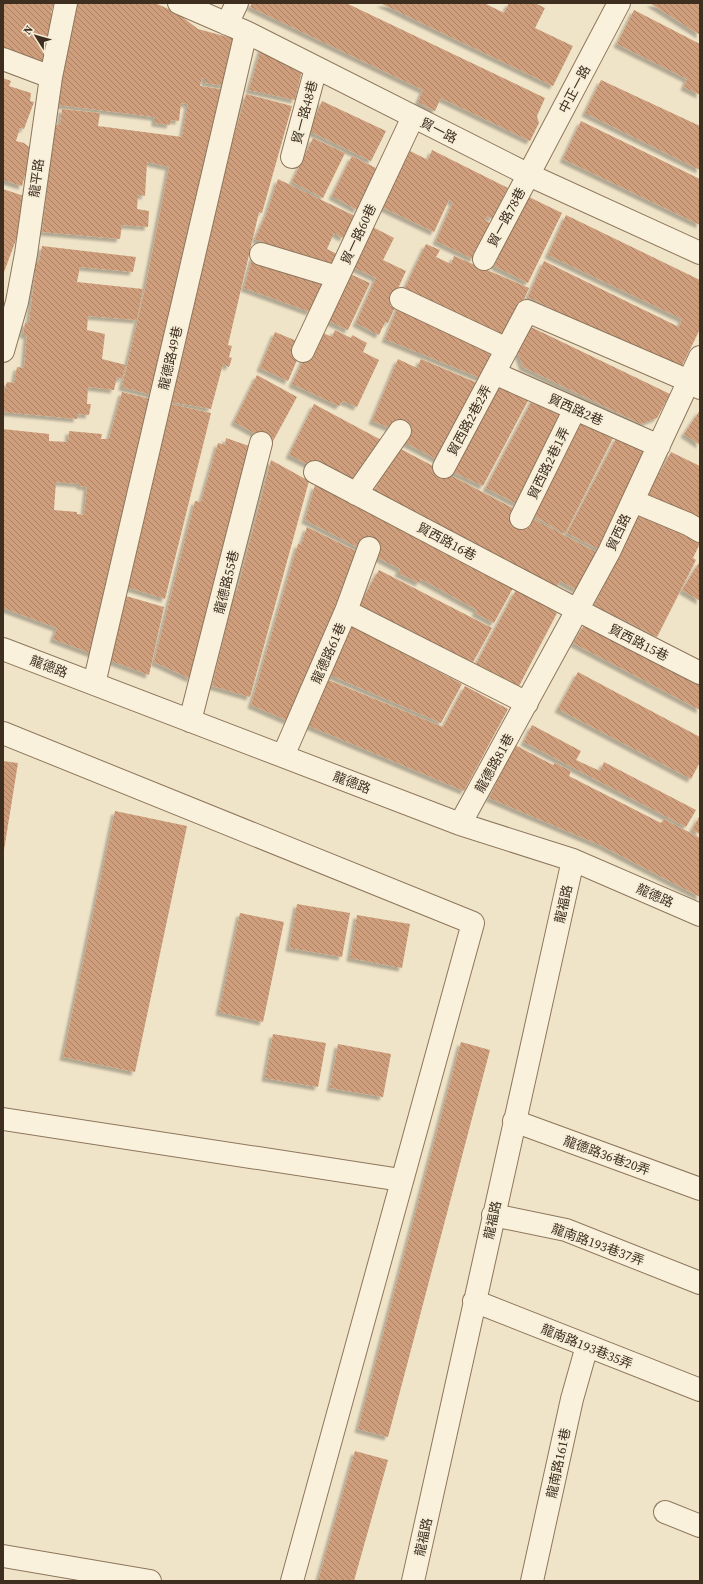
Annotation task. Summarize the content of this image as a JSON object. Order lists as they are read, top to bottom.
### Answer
{
  "streets": {
    "street": [
      "中正一路",
      "貿一路48巷",
      "貿一路",
      "龍平路",
      "貿一路78巷",
      "貿一路60巷",
      "龍德路49巷",
      "貿西路2巷",
      "貿西路2巷2弄",
      "貿西路2巷1弄",
      "貿西路",
      "貿西路16巷",
      "龍德路55巷",
      "貿西路15巷",
      "龍德路61巷",
      "龍德路",
      "龍德路81巷",
      "龍福路",
      "龍德路36巷20弄",
      "龍南路193巷37弄",
      "龍南路193巷35弄",
      "龍南路161巷"
    ]
  },
  "crossings": [
    ["中正一路", "貿一路"],
    ["中正一路", "貿一路78巷"],
    ["貿一路48巷", "貿一路"],
    ["貿一路", "貿一路78巷"],
    ["貿一路", "貿一路60巷"],
    ["貿一路", "龍德路49巷"],
    ["龍德路49巷", "龍德路"],
    ["貿西路2巷", "貿西路2巷2弄"],
    ["貿西路2巷", "貿西路2巷1弄"],
    ["貿西路2巷", "貿西路"],
    ["貿西路2巷2弄", "貿西路"],
    ["貿西路", "貿西路16巷"],
    ["貿西路", "貿西路15巷"],
    ["貿西路", "龍德路81巷"],
    ["貿西路16巷", "貿西路15巷"],
    ["龍德路55巷", "龍德路"],
    ["龍德路61巷", "龍德路"],
    ["龍德路", "龍德路81巷"],
    ["龍德路", "龍福路"],
    ["龍福路", "龍德路36巷20弄"],
    ["龍福路", "龍南路193巷37弄"],
    ["龍福路", "龍南路193巷35弄"],
    ["龍南路193巷35弄", "龍南路161巷"]
  ],
  "north": "top left"
}
